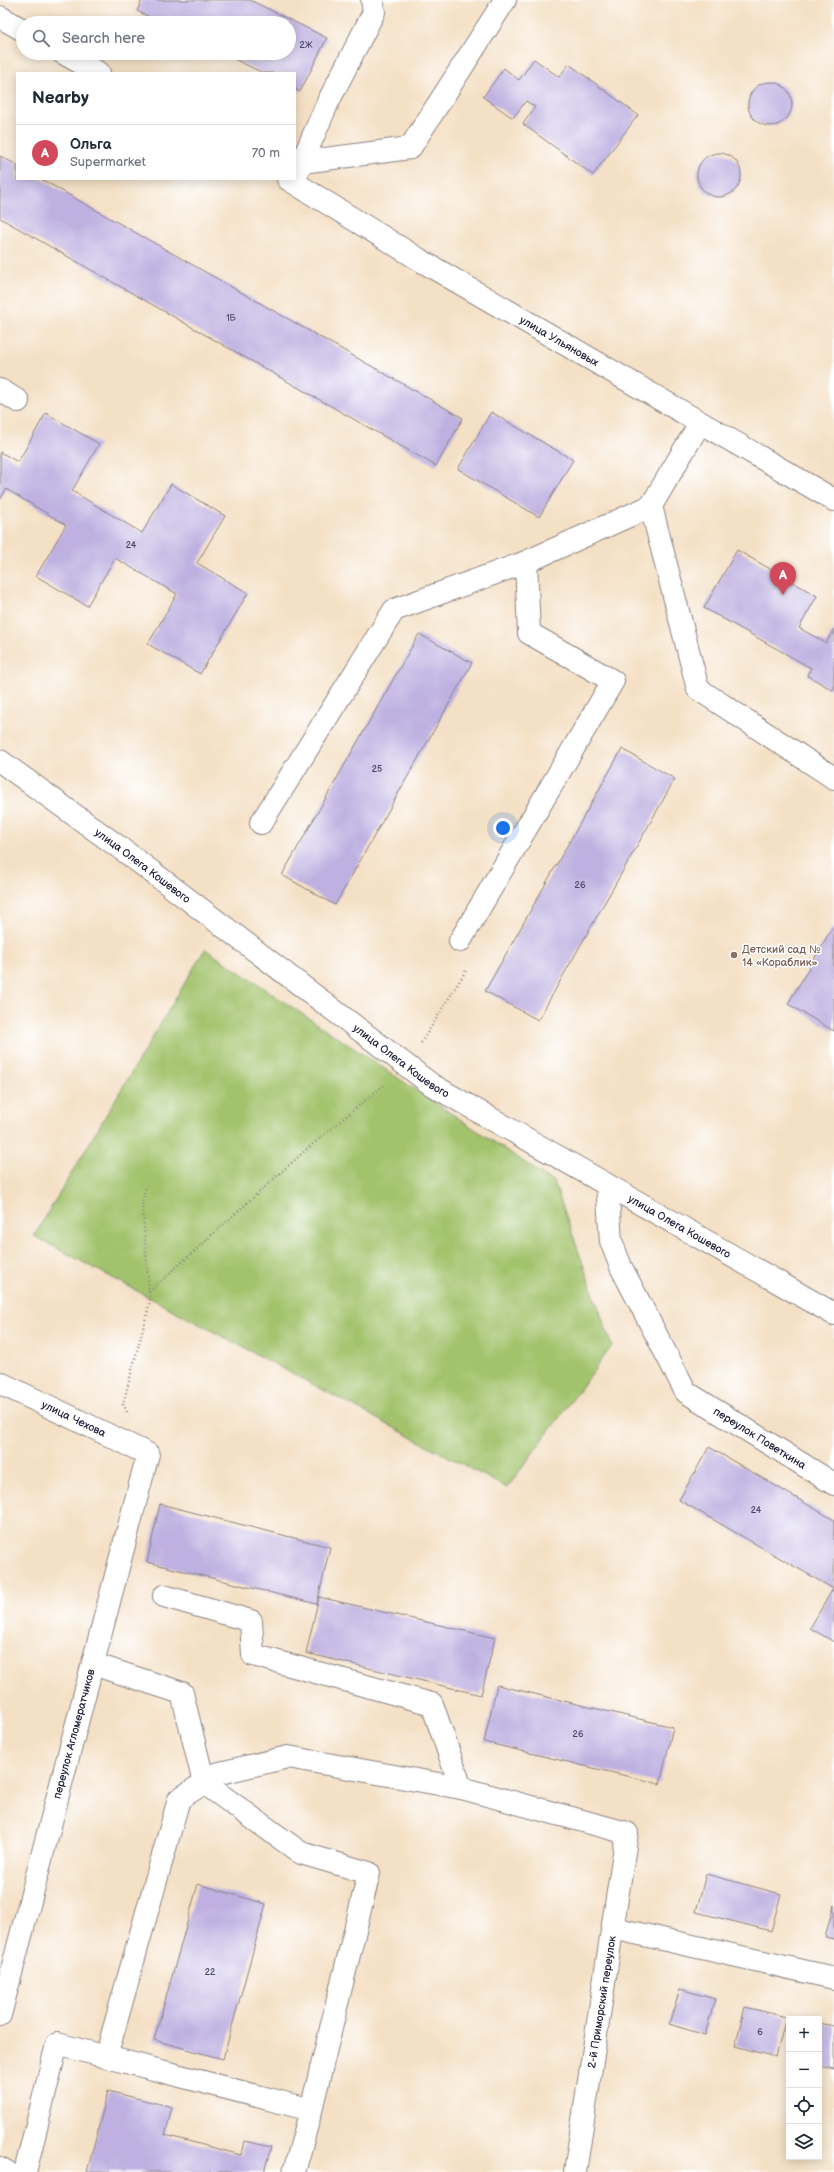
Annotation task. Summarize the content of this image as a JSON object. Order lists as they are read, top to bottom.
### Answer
{
  "streets": {
    "street": [
      "улица Ульяновых",
      "улица Олега Кошевого",
      "улица Чехова",
      "переулок Поветкина",
      "переулок Агломератчиков",
      "2-й Приморский переулок"
    ]
  },
  "crossings": [
    ["улица Олега Кошевого", "переулок Поветкина"],
    ["улица Чехова", "переулок Агломератчиков"]
  ],
  "places": ["Детский сад № 14 «Кораблик»"],
  "house_numbers": [
    "2Ж",
    "1Б",
    "24",
    "25",
    "26",
    "24",
    "26",
    "22",
    "6"
  ],
  "page": {
    "search": "Search here",
    "heading": "Nearby",
    "list": [
      {
        "mark": "A",
        "name": "Ольга",
        "note": "Supermarket",
        "value": "70 m"
      }
    ],
    "pins": "A",
    "map_buttons": ["+", "−"]
  }
}
